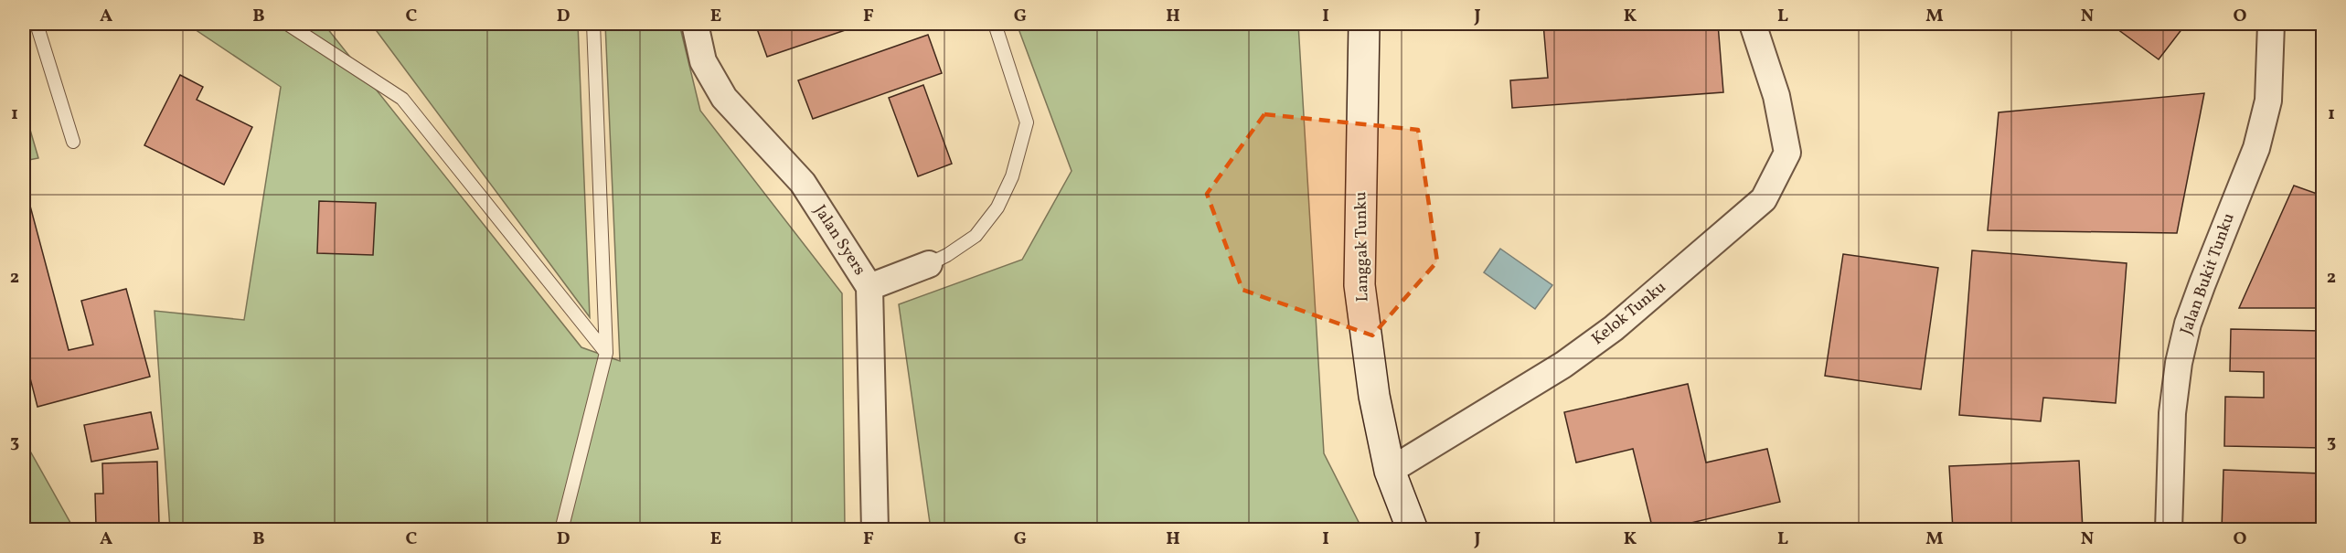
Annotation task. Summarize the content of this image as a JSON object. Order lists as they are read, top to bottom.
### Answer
{
  "streets": {
    "street": [
      "Jalan Syers",
      "Langgak Tunku",
      "Jalan Bukit Tunku",
      "Kelok Tunku"
    ]
  },
  "crossings": [
    ["Langgak Tunku", "Kelok Tunku"]
  ],
  "grid": {
    "columns": [
      "A",
      "B",
      "C",
      "D",
      "E",
      "F",
      "G",
      "H",
      "I",
      "J",
      "K",
      "L",
      "M",
      "N",
      "O"
    ],
    "rows": ["1", "2", "3"]
  }
}
